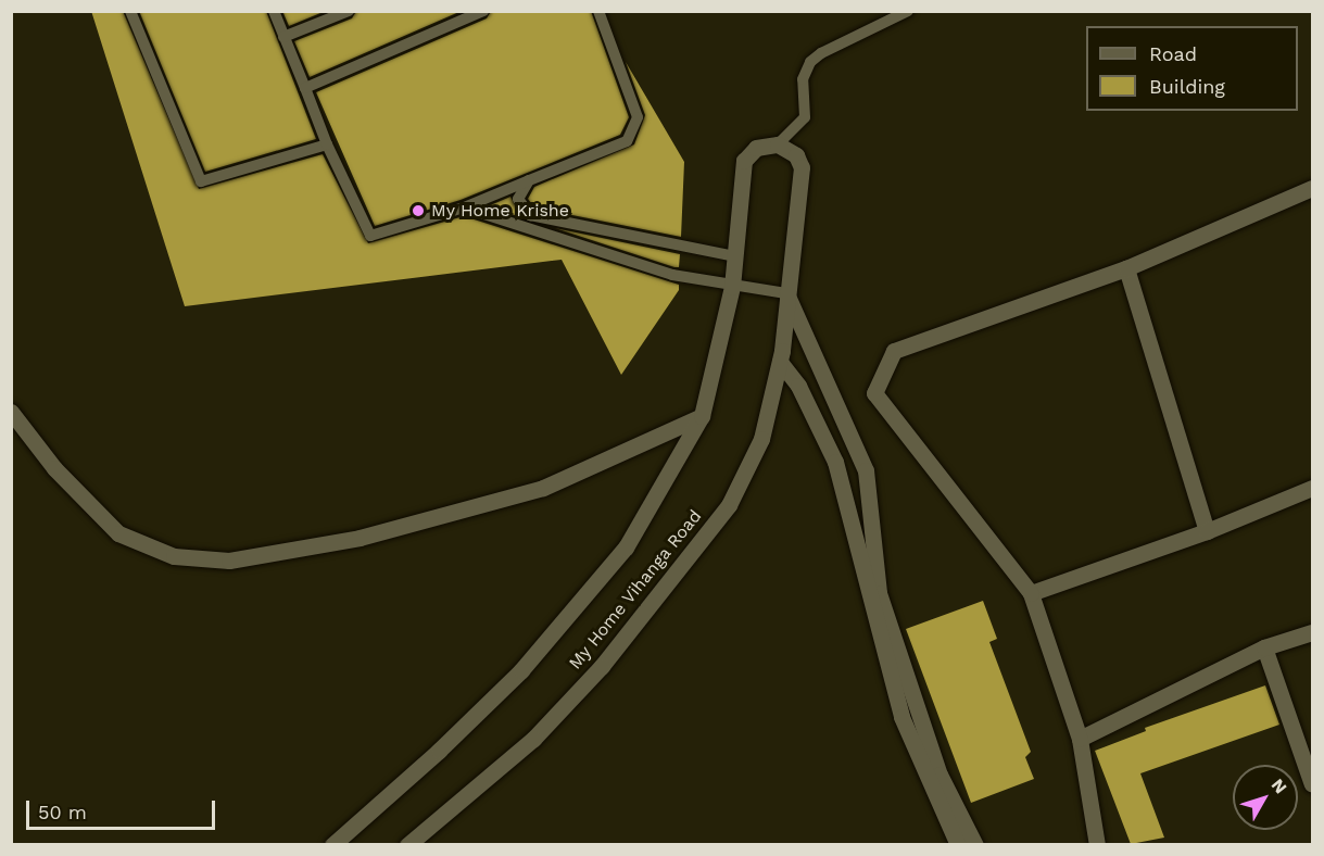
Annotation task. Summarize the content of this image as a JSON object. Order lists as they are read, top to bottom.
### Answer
{
  "streets": {
    "street": ["My Home Vihanga Road"]
  },
  "places": ["My Home Krishe"],
  "legend": ["Road", "Building"],
  "scale_bar": "50 m",
  "north": "top right"
}
